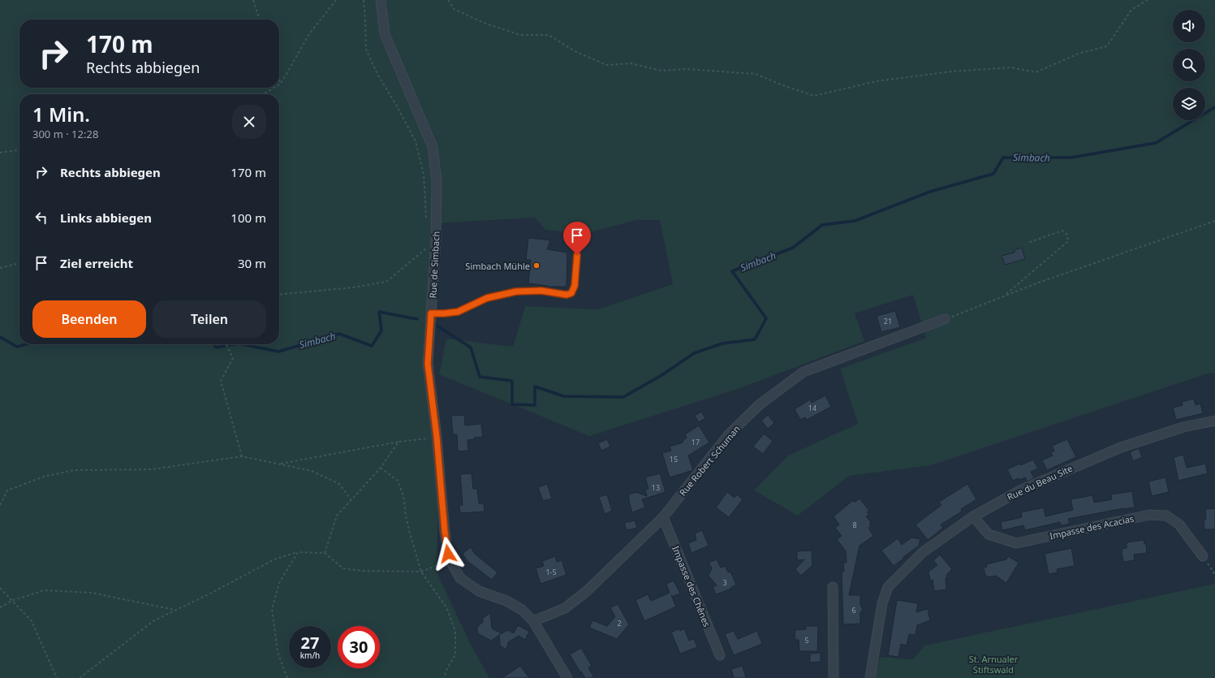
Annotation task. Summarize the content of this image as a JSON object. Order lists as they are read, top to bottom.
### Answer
{
  "streets": {
    "street": [
      "Rue de Simbach",
      "Rue Robert Schuman",
      "Rue du Beau Site",
      "Impasse des Acacias",
      "Impasse des Chênes"
    ]
  },
  "crossings": [
    ["Rue de Simbach", "Rue Robert Schuman"],
    ["Rue Robert Schuman", "Impasse des Chênes"],
    ["Rue du Beau Site", "Impasse des Acacias"]
  ],
  "water": ["Simbach"],
  "parks": ["St. Arnualer Stiftswald"],
  "places": ["Simbach Mühle"],
  "house_numbers": [
    "21",
    "14",
    "17",
    "15",
    "13",
    "8",
    "1-5",
    "3",
    "6",
    "2",
    "5"
  ],
  "page": {
    "turn": ["170 m", "Rechts abbiegen"],
    "heading": ["1 Min.", "300 m · 12:28"],
    "list": [
      {
        "name": "Rechts abbiegen",
        "value": "170 m"
      },
      {
        "name": "Links abbiegen",
        "value": "100 m"
      },
      {
        "name": "Ziel erreicht",
        "value": "30 m"
      }
    ],
    "buttons": ["Beenden", "Teilen"],
    "speed": "27 km/h",
    "limit": "30"
  }
}
